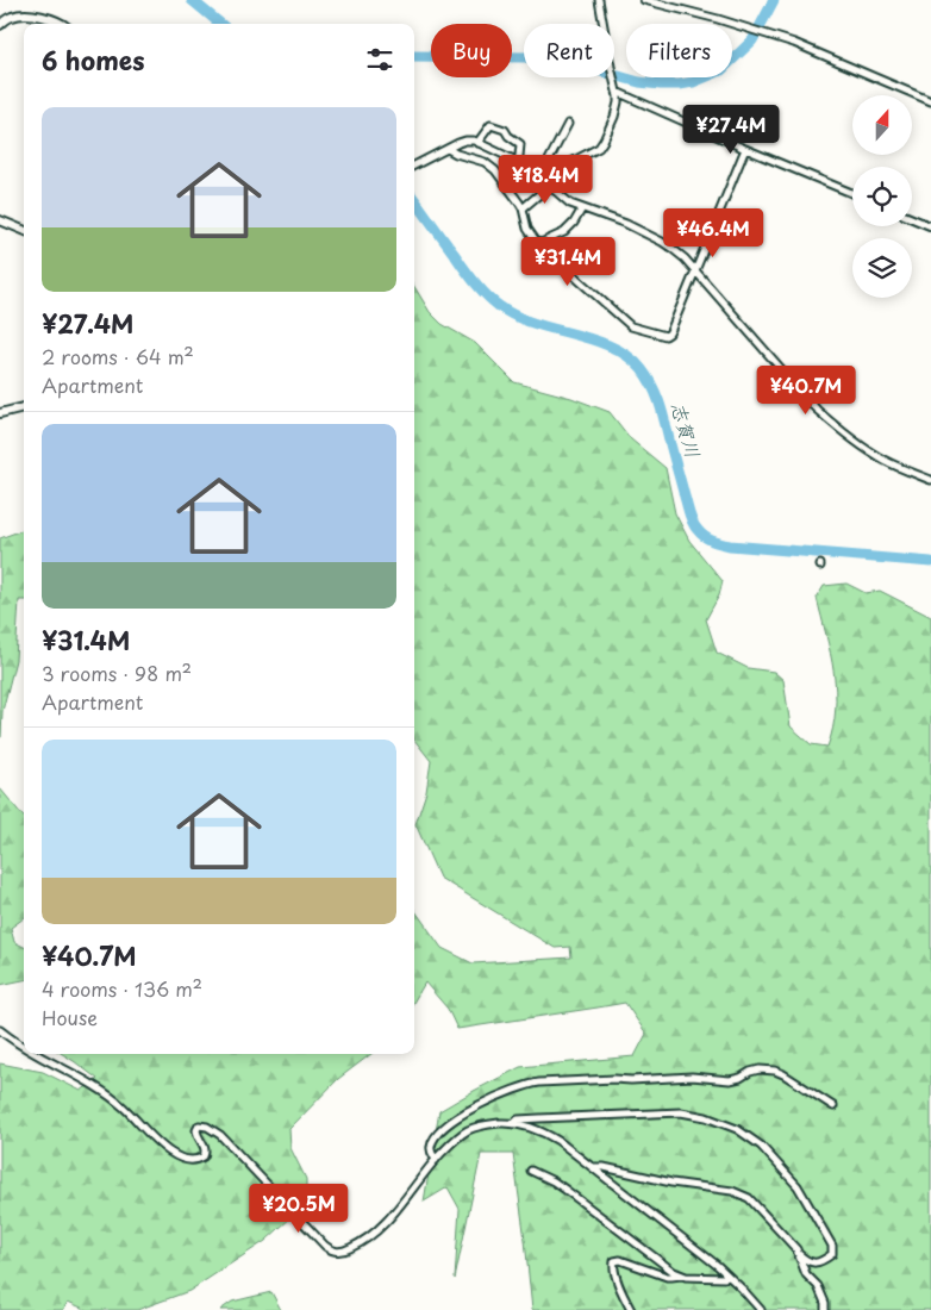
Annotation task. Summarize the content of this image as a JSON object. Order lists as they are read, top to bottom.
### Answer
{
  "water": ["志賀川"],
  "north": "top",
  "page": {
    "chip": ["Buy", "Rent", "Filters"],
    "heading": "6 homes",
    "list": [
      {
        "name": "¥27.4M",
        "note": "2 rooms · 64 m² · Apartment"
      },
      {
        "name": "¥31.4M",
        "note": "3 rooms · 98 m² · Apartment"
      },
      {
        "name": "¥40.7M",
        "note": "4 rooms · 136 m² · House"
      }
    ],
    "price": [
      "¥27.4M",
      "¥18.4M",
      "¥46.4M",
      "¥31.4M",
      "¥40.7M",
      "¥20.5M"
    ]
  }
}
